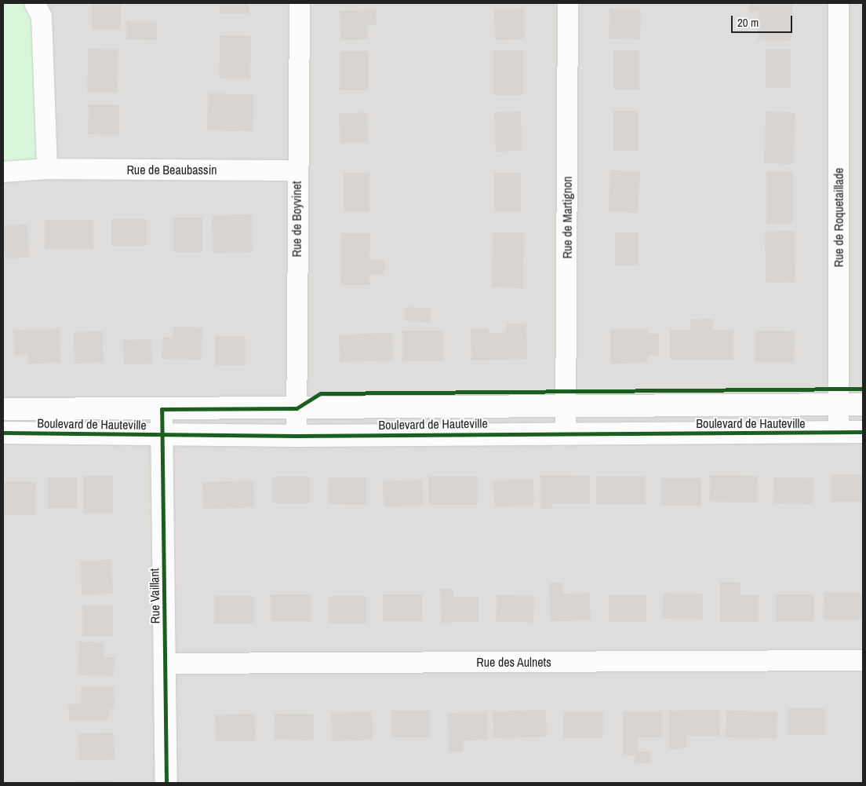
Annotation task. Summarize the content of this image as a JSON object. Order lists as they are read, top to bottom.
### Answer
{
  "streets": {
    "street": [
      "Rue de Beaubassin",
      "Rue de Martignon",
      "Rue de Roquetaillade",
      "Rue de Boyvinet",
      "Boulevard de Hauteville",
      "Rue Vaillant",
      "Rue des Aulnets"
    ]
  },
  "crossings": [
    ["Rue de Beaubassin", "Rue de Boyvinet"],
    ["Rue de Martignon", "Boulevard de Hauteville"],
    ["Rue de Roquetaillade", "Boulevard de Hauteville"],
    ["Rue de Boyvinet", "Boulevard de Hauteville"],
    ["Boulevard de Hauteville", "Rue Vaillant"],
    ["Rue Vaillant", "Rue des Aulnets"]
  ],
  "scale_bar": "20 m"
}
